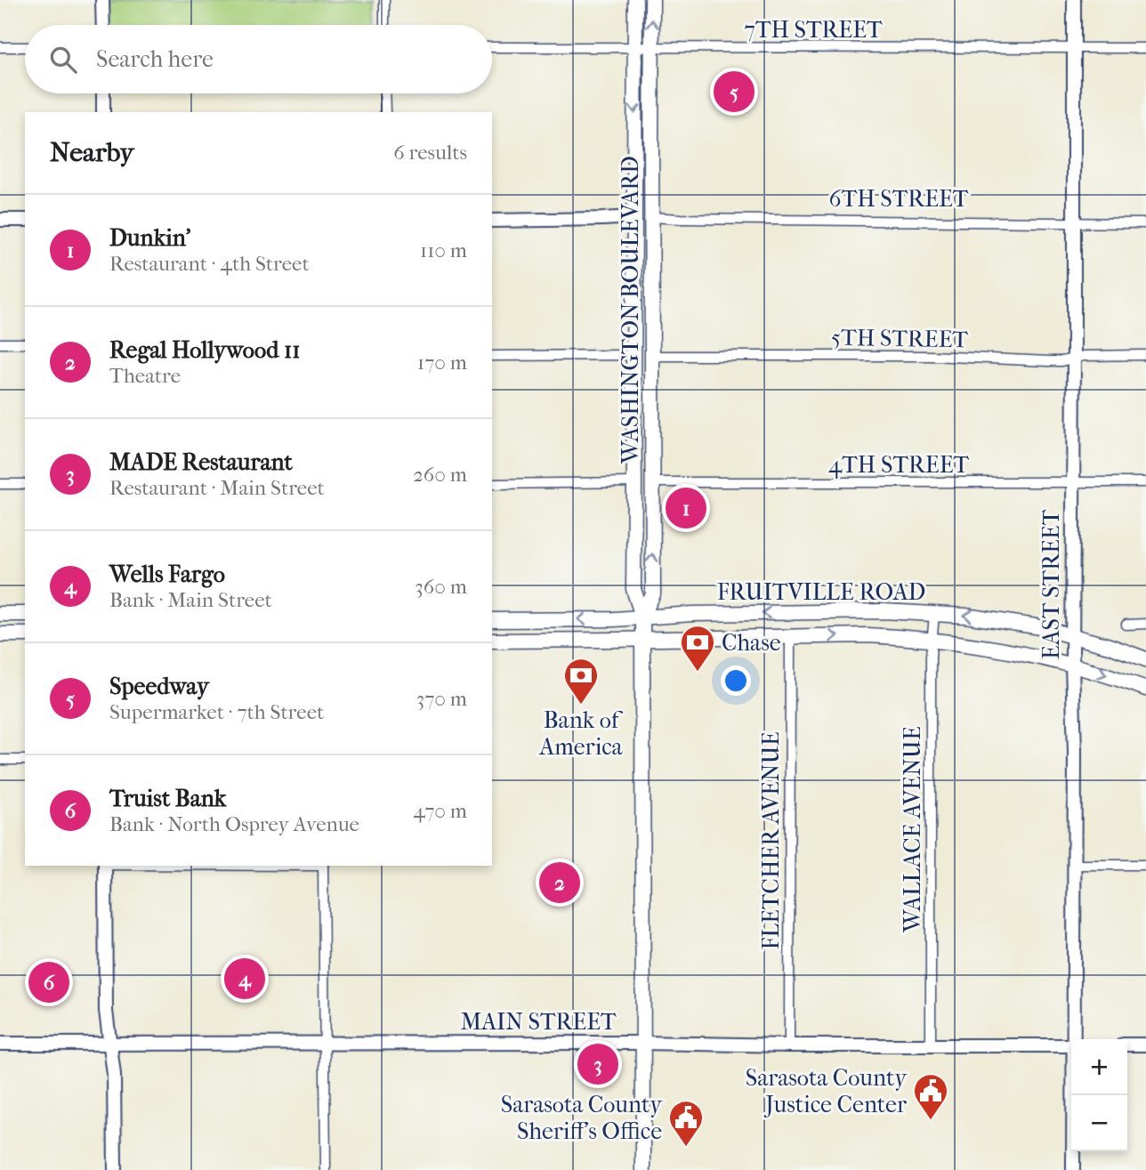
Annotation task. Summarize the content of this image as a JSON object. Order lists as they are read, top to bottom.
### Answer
{
  "streets": {
    "main road": ["WASHINGTON BOULEVARD", "FRUITVILLE ROAD"],
    "street": [
      "7TH STREET",
      "6TH STREET",
      "5TH STREET",
      "4TH STREET",
      "EAST STREET",
      "WALLACE AVENUE",
      "FLETCHER AVENUE",
      "MAIN STREET"
    ]
  },
  "crossings": [
    ["7TH STREET", "WASHINGTON BOULEVARD"],
    ["7TH STREET", "EAST STREET"],
    ["6TH STREET", "WASHINGTON BOULEVARD"],
    ["6TH STREET", "EAST STREET"],
    ["WASHINGTON BOULEVARD", "5TH STREET"],
    ["WASHINGTON BOULEVARD", "4TH STREET"],
    ["WASHINGTON BOULEVARD", "FRUITVILLE ROAD"],
    ["WASHINGTON BOULEVARD", "MAIN STREET"],
    ["5TH STREET", "EAST STREET"],
    ["4TH STREET", "EAST STREET"],
    ["EAST STREET", "FRUITVILLE ROAD"],
    ["FRUITVILLE ROAD", "WALLACE AVENUE"],
    ["FRUITVILLE ROAD", "FLETCHER AVENUE"],
    ["WALLACE AVENUE", "MAIN STREET"],
    ["FLETCHER AVENUE", "MAIN STREET"]
  ],
  "places": {
    "bank": ["Chase", "Bank of America"],
    "public building": ["Sarasota County Justice Center", "Sarasota County Sheriff's Office"]
  },
  "page": {
    "search": "Search here",
    "pins": [
      "5",
      "1",
      "2",
      "4",
      "6",
      "3"
    ],
    "heading": ["Nearby", "6 results"],
    "list": [
      {
        "mark": "1",
        "name": "Dunkin'",
        "note": "Restaurant · 4th Street",
        "value": "110 m"
      },
      {
        "mark": "2",
        "name": "Regal Hollywood 11",
        "note": "Theatre",
        "value": "170 m"
      },
      {
        "mark": "3",
        "name": "MADE Restaurant",
        "note": "Restaurant · Main Street",
        "value": "260 m"
      },
      {
        "mark": "4",
        "name": "Wells Fargo",
        "note": "Bank · Main Street",
        "value": "360 m"
      },
      {
        "mark": "5",
        "name": "Speedway",
        "note": "Supermarket · 7th Street",
        "value": "370 m"
      },
      {
        "mark": "6",
        "name": "Truist Bank",
        "note": "Bank · North Osprey Avenue",
        "value": "470 m"
      }
    ],
    "map_buttons": ["+", "−"]
  }
}
